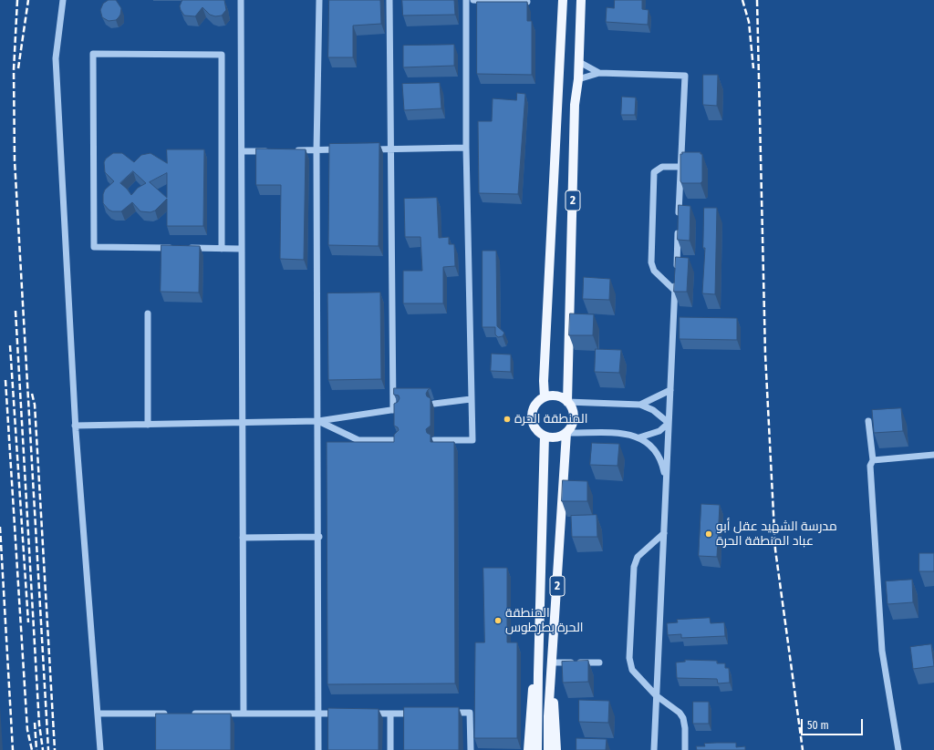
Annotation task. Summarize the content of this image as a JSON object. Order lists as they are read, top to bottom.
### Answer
{
  "streets": {
    "main road": ["2"]
  },
  "places": ["المنطقة الحرة", "مدرسة الشهيد عقل أبو عباد المنطقة الحرة", "المنطقة الحرة بطرطوس"],
  "scale_bar": "50 m"
}
